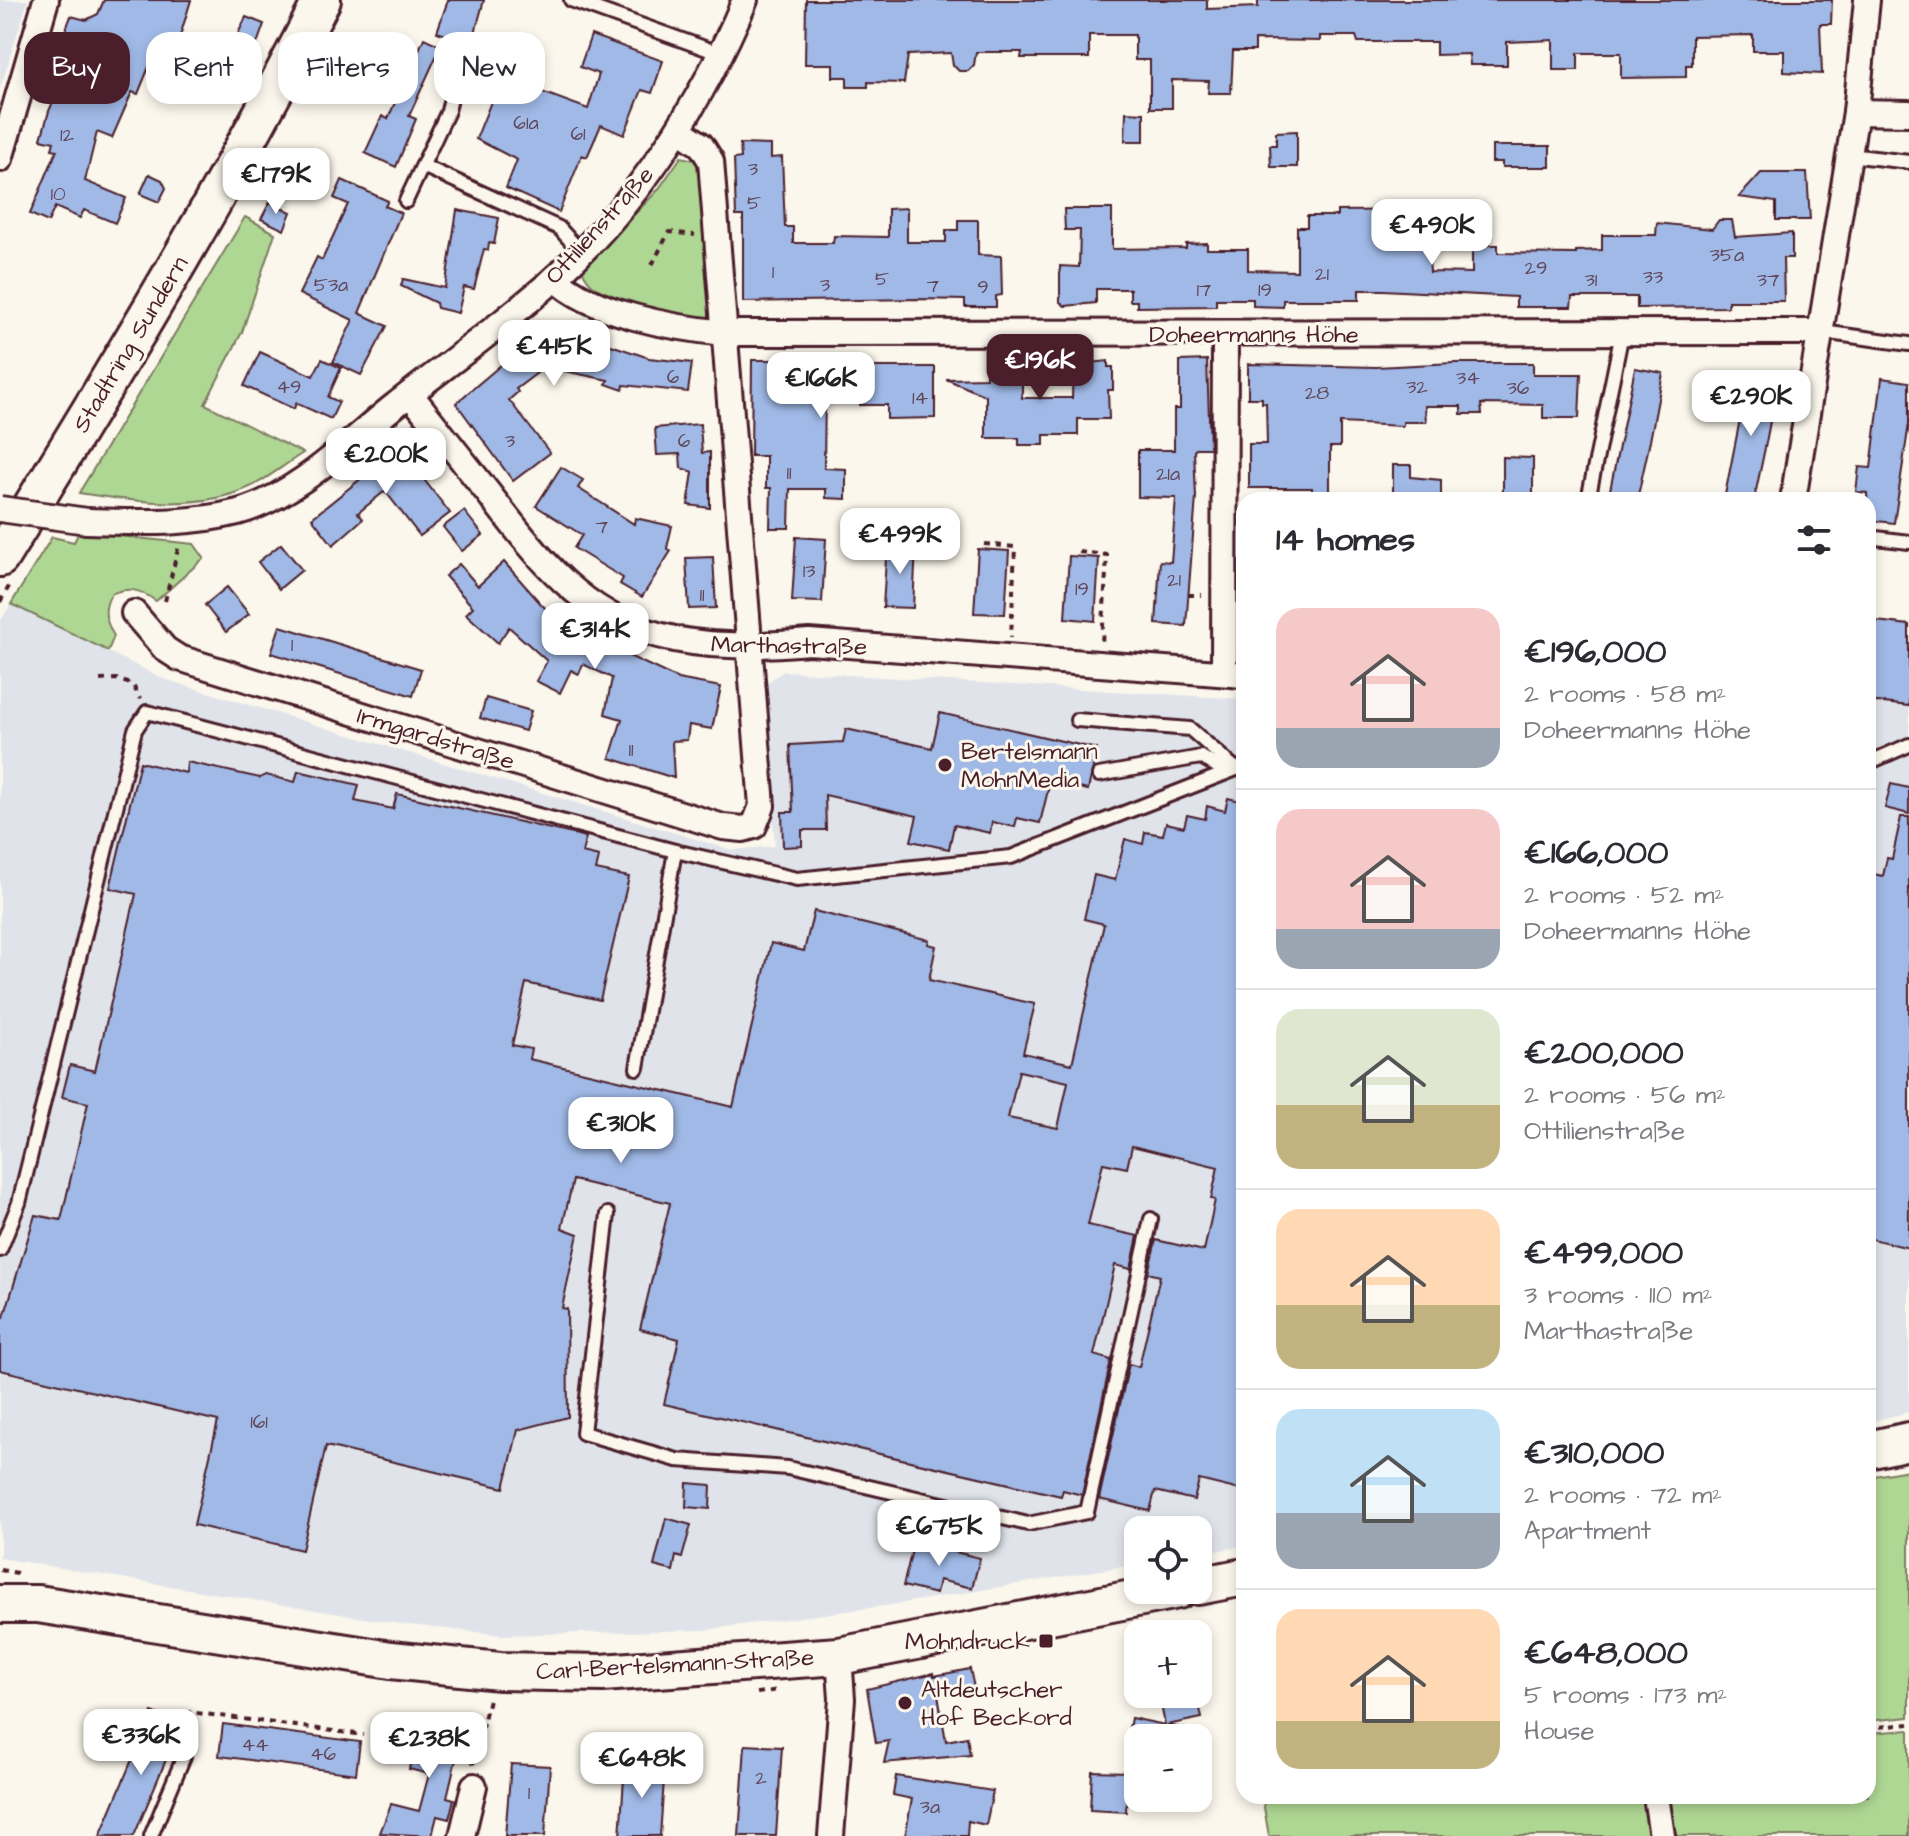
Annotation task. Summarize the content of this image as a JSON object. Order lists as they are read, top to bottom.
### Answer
{
  "streets": {
    "main road": ["Stadtring Sundern", "Carl-Bertelsmann-Straße"],
    "street": [
      "Ottilienstraße",
      "Doheermanns Höhe",
      "Marthastraße",
      "Irmgardstraße"
    ]
  },
  "crossings": [
    ["Ottilienstraße", "Doheermanns Höhe"],
    ["Ottilienstraße", "Marthastraße"],
    ["Doheermanns Höhe", "Marthastraße"],
    ["Marthastraße", "Irmgardstraße"]
  ],
  "places": {
    "other": ["Bertelsmann MohnMedia", "Altdeutscher Hof Beckord"],
    "transit": ["Mohndruck"]
  },
  "house_numbers": [
    "61a",
    "61",
    "12",
    "3",
    "10",
    "5",
    "35a",
    "29",
    "1",
    "21",
    "33",
    "5",
    "31",
    "37",
    "53a",
    "3",
    "7",
    "9",
    "17",
    "19",
    "6",
    "34",
    "49",
    "32",
    "36",
    "28",
    "14",
    "3",
    "6",
    "11",
    "21a",
    "7",
    "13",
    "21",
    "19",
    "11",
    "1",
    "11",
    "161",
    "44",
    "46",
    "2",
    "1",
    "3a"
  ],
  "page": {
    "chip": [
      "Buy",
      "Rent",
      "Filters",
      "New"
    ],
    "price": [
      "€179K",
      "€490K",
      "€415K",
      "€196K",
      "€166K",
      "€290K",
      "€200K",
      "€499K",
      "€314K",
      "€310K",
      "€675K",
      "€336K",
      "€238K",
      "€648K"
    ],
    "heading": "14 homes",
    "list": [
      {
        "name": "€196,000",
        "note": "2 rooms · 58 m² · Doheermanns Höhe"
      },
      {
        "name": "€166,000",
        "note": "2 rooms · 52 m² · Doheermanns Höhe"
      },
      {
        "name": "€200,000",
        "note": "2 rooms · 56 m² · Ottilienstraße"
      },
      {
        "name": "€499,000",
        "note": "3 rooms · 110 m² · Marthastraße"
      },
      {
        "name": "€310,000",
        "note": "2 rooms · 72 m² · Apartment"
      },
      {
        "name": "€648,000",
        "note": "5 rooms · 173 m² · House"
      }
    ],
    "map_buttons": ["+", "−"]
  }
}
